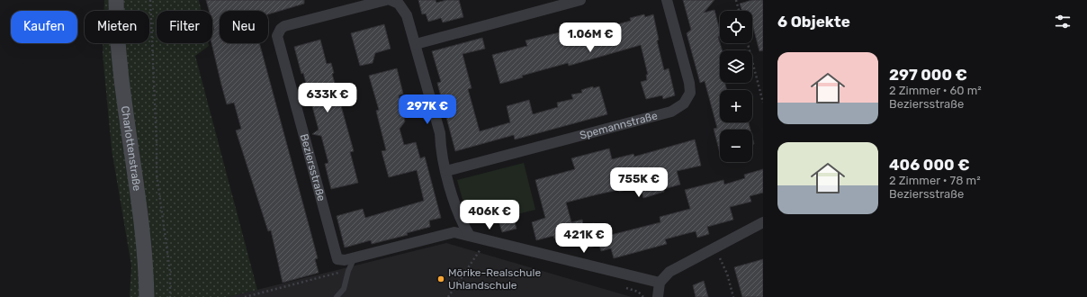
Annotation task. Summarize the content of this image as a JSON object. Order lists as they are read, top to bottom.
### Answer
{
  "streets": {
    "main road": ["Charlottenstraße"],
    "street": ["Spemannstraße", "Beziersstraße"]
  },
  "places": ["Mörike-Realschule Uhlandschule"],
  "page": {
    "heading": "6 Objekte",
    "map_buttons": ["+", "−"],
    "chip": [
      "Kaufen",
      "Mieten",
      "Filter",
      "Neu"
    ],
    "price": [
      "1.06M €",
      "633K €",
      "297K €",
      "755K €",
      "406K €",
      "421K €"
    ],
    "list": [
      {
        "name": "297 000 €",
        "note": "2 Zimmer · 60 m² · Beziersstraße"
      },
      {
        "name": "406 000 €",
        "note": "2 Zimmer · 78 m² · Beziersstraße"
      }
    ]
  }
}
